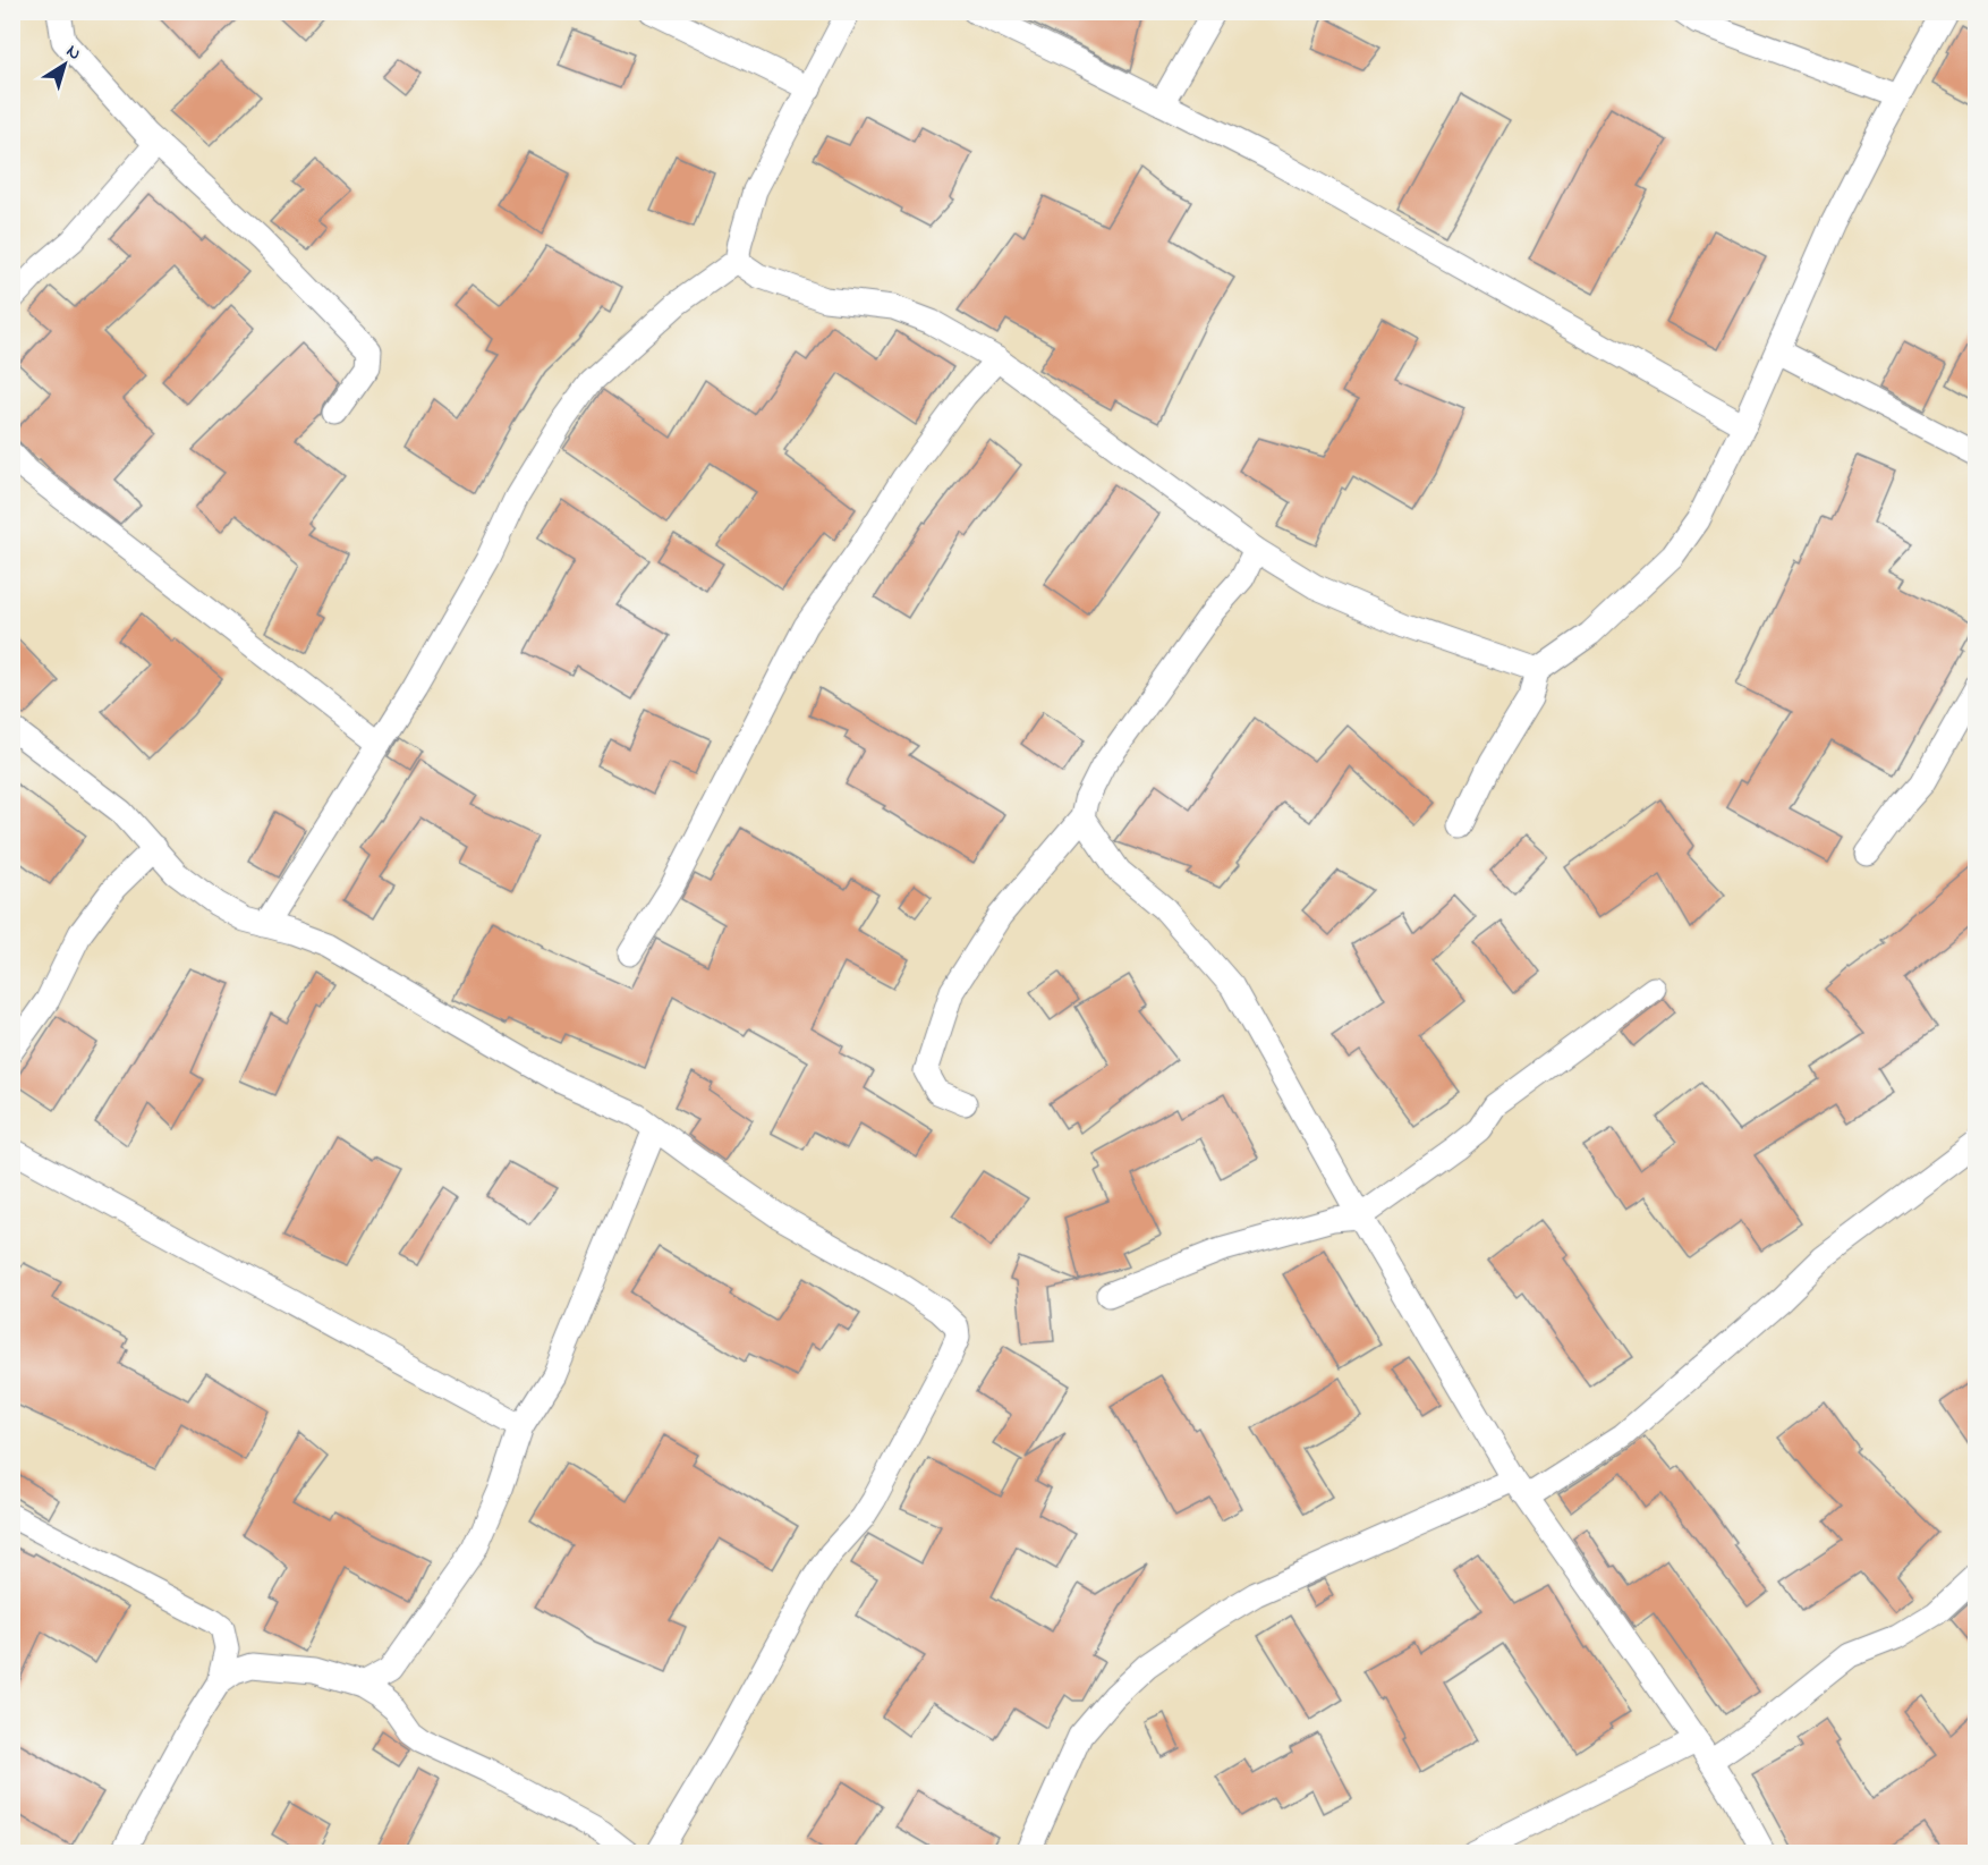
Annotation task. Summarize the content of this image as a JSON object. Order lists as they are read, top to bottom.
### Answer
{
  "north": "top right"
}
